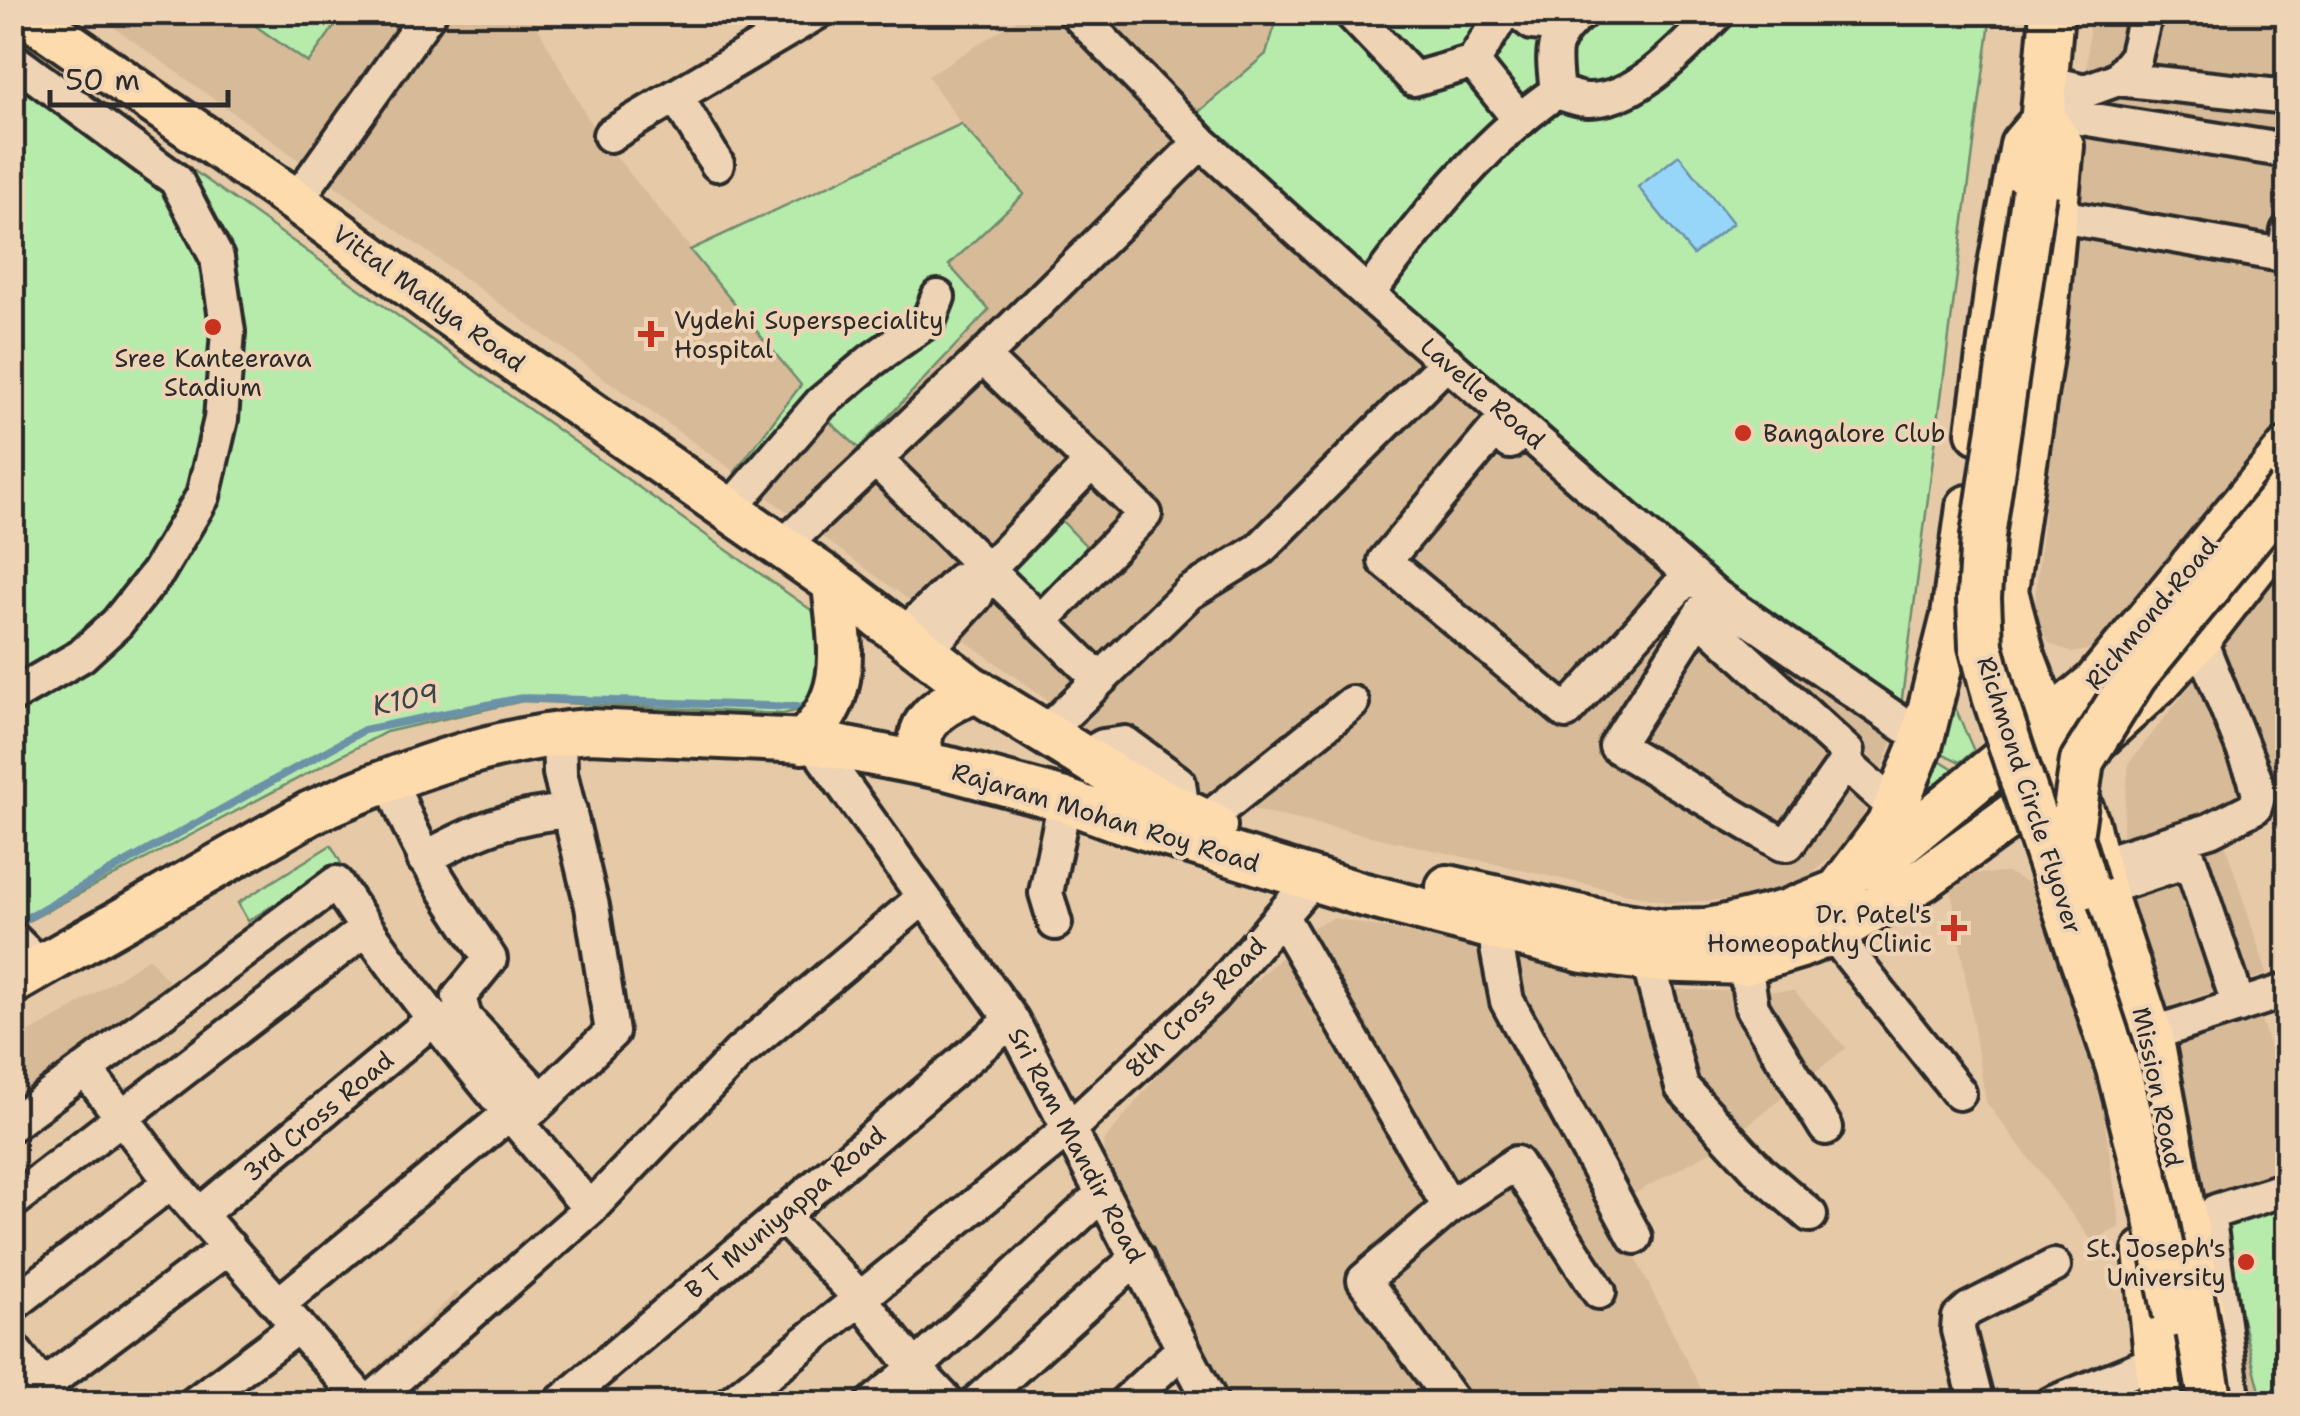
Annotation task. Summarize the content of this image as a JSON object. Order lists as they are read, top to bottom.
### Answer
{
  "streets": {
    "main road": [
      "Vittal Mallya Road",
      "Richmond Road",
      "Richmond Circle Flyover",
      "Rajaram Mohan Roy Road",
      "Mission Road"
    ],
    "street": [
      "Lavelle Road",
      "8th Cross Road",
      "3rd Cross Road",
      "Sri Ram Mandir Road",
      "B T Muniyappa Road"
    ]
  },
  "crossings": [
    ["Vittal Mallya Road", "Rajaram Mohan Roy Road"],
    ["Richmond Road", "Rajaram Mohan Roy Road"],
    ["Richmond Road", "Mission Road"],
    ["Richmond Circle Flyover", "Mission Road"],
    ["Rajaram Mohan Roy Road", "8th Cross Road"],
    ["Rajaram Mohan Roy Road", "Mission Road"],
    ["Rajaram Mohan Roy Road", "Sri Ram Mandir Road"],
    ["8th Cross Road", "Sri Ram Mandir Road"],
    ["Sri Ram Mandir Road", "B T Muniyappa Road"]
  ],
  "water": ["K109"],
  "places": {
    "other": ["Sree Kanteerava Stadium", "Bangalore Club", "St. Joseph's University"],
    "health": ["Vydehi Superspeciality Hospital", "Dr. Patel's Homeopathy Clinic"]
  },
  "scale_bar": "50 m"
}
